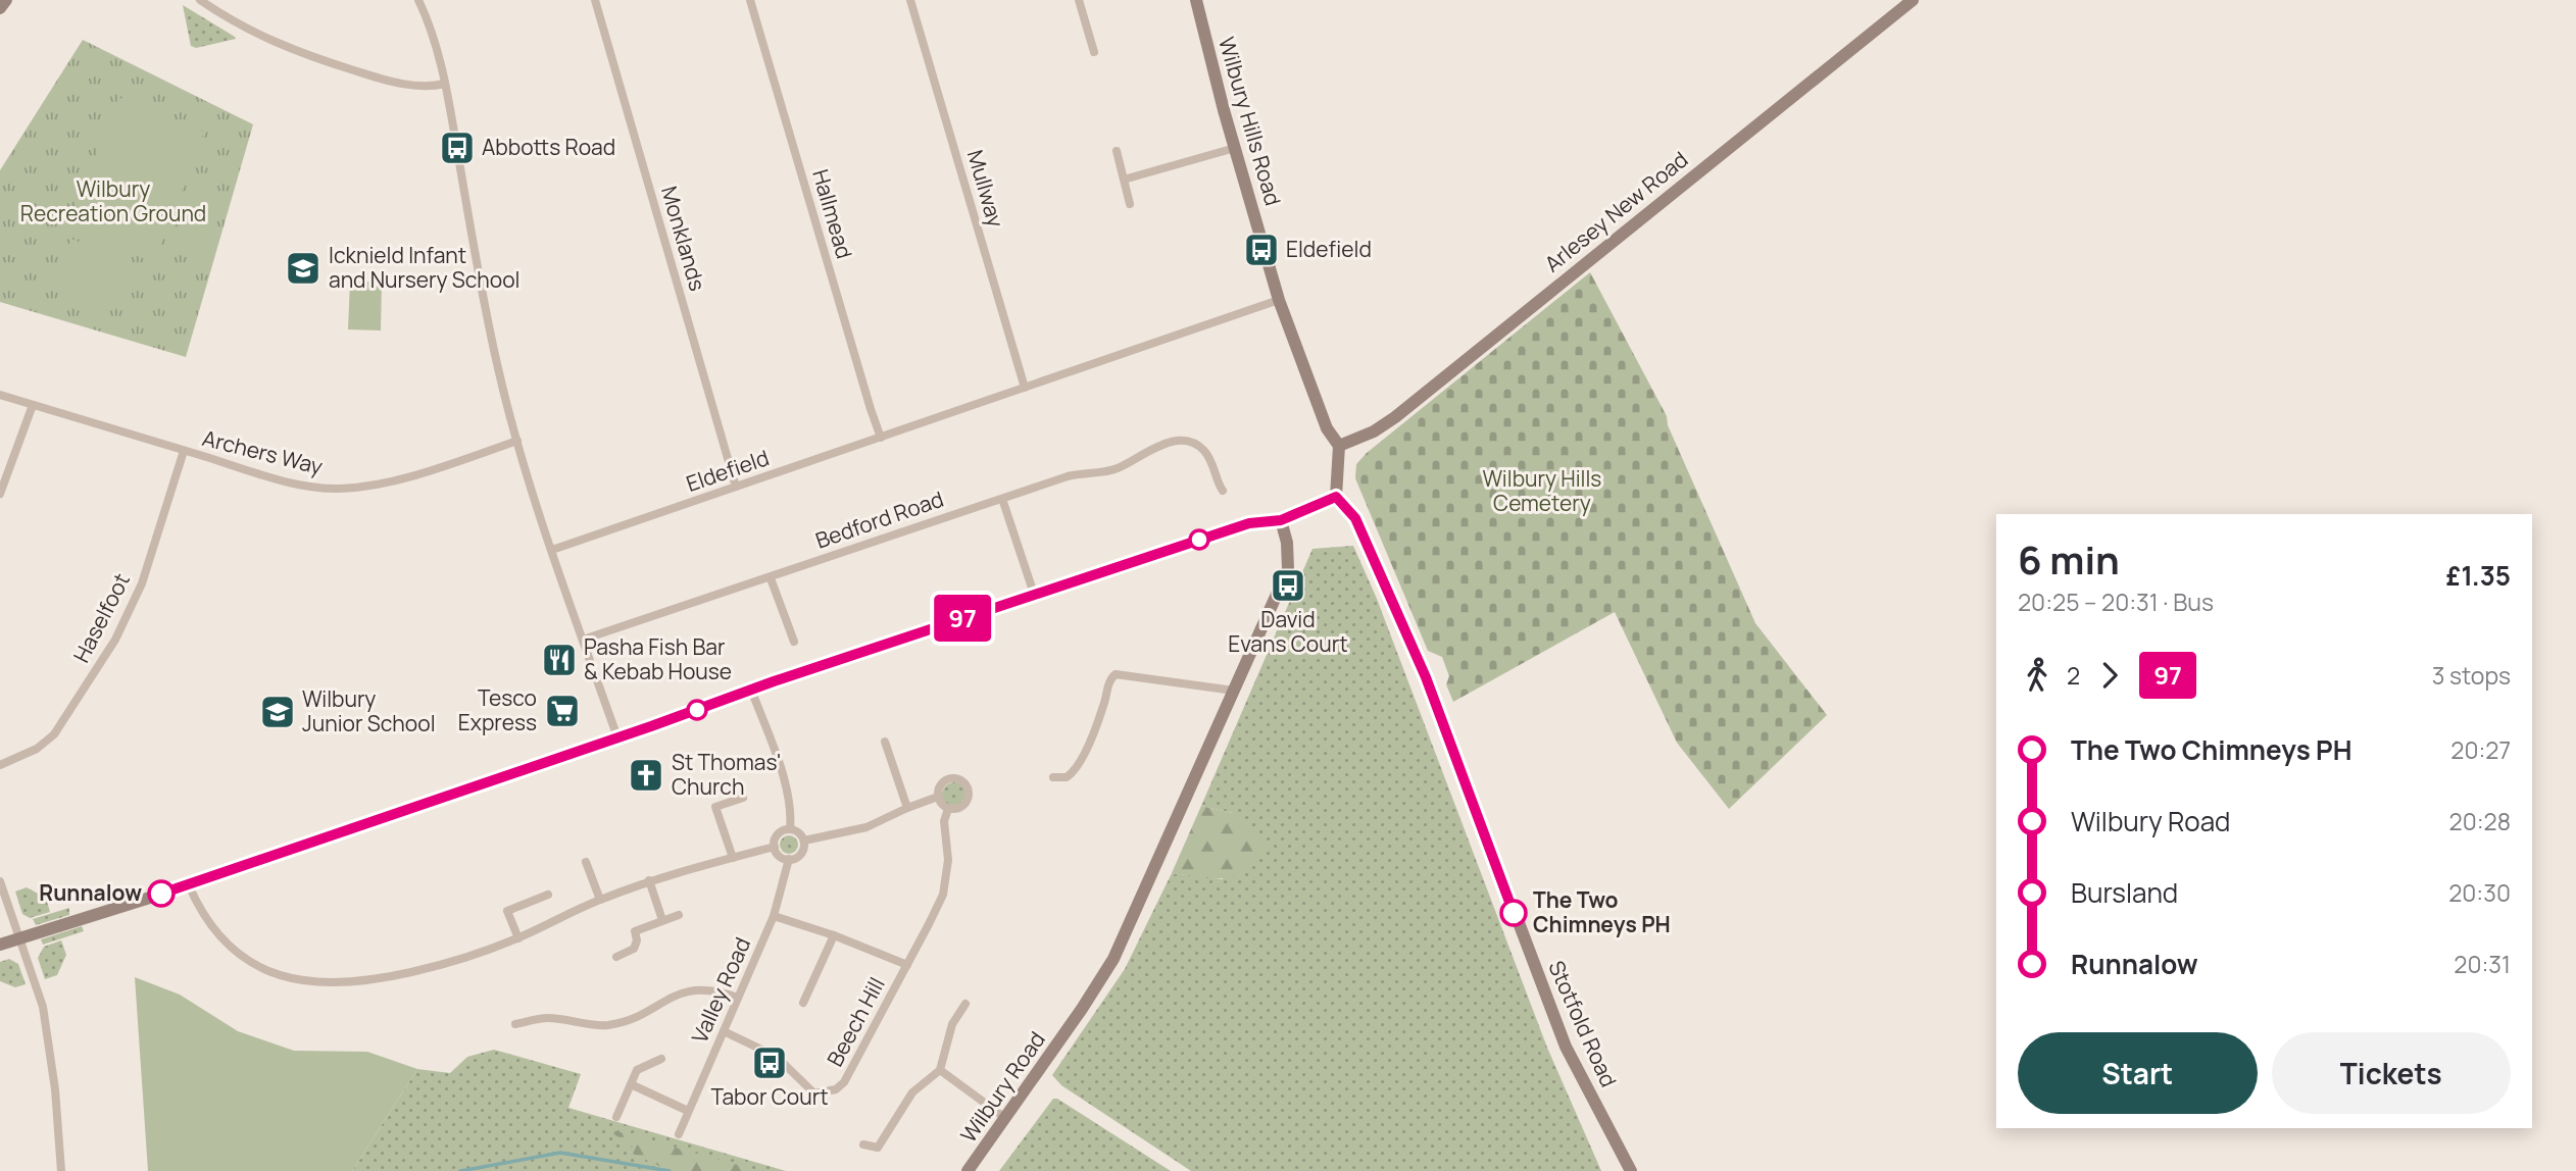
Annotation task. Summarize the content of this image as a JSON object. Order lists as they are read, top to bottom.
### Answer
{
  "streets": {
    "street": [
      "Wilbury Hills Road",
      "Mullway",
      "Arlesey New Road",
      "Hallmead",
      "Monklands",
      "Archers Way",
      "Eldefield",
      "Bedford Road",
      "Haselfoot",
      "Valley Road",
      "Beech Hill",
      "Stotfold Road",
      "Wilbury Road"
    ]
  },
  "crossings": [
    ["Wilbury Hills Road", "Arlesey New Road"],
    ["Wilbury Hills Road", "Eldefield"],
    ["Mullway", "Eldefield"],
    ["Hallmead", "Eldefield"],
    ["Monklands", "Eldefield"],
    ["Archers Way", "Haselfoot"],
    ["Valley Road", "Beech Hill"]
  ],
  "parks": ["Wilbury Recreation Ground", "Wilbury Hills Cemetery"],
  "places": {
    "bus stop": [
      "Abbotts Road",
      "Eldefield",
      "David Evans Court",
      "Tabor Court"
    ],
    "school or university": ["Icknield Infant and Nursery School", "Wilbury Junior School"],
    "restaurant": ["Pasha Fish Bar & Kebab House"],
    "supermarket": ["Tesco Express"],
    "church": ["St Thomas' Church"],
    "other": ["Runnalow", "The Two Chimneys PH"]
  },
  "lines": ["bus line 97"],
  "page": {
    "on_map": "97",
    "heading": ["6 min", "20:25 – 20:31 · Bus", "£1.35"],
    "legs": ["2", "97", "3 stops"],
    "list": [
      {
        "name": "The Two Chimneys PH",
        "value": "20:27"
      },
      {
        "name": "Wilbury Road",
        "value": "20:28"
      },
      {
        "name": "Bursland",
        "value": "20:30"
      },
      {
        "name": "Runnalow",
        "value": "20:31"
      }
    ],
    "buttons": ["Start", "Tickets"]
  }
}
